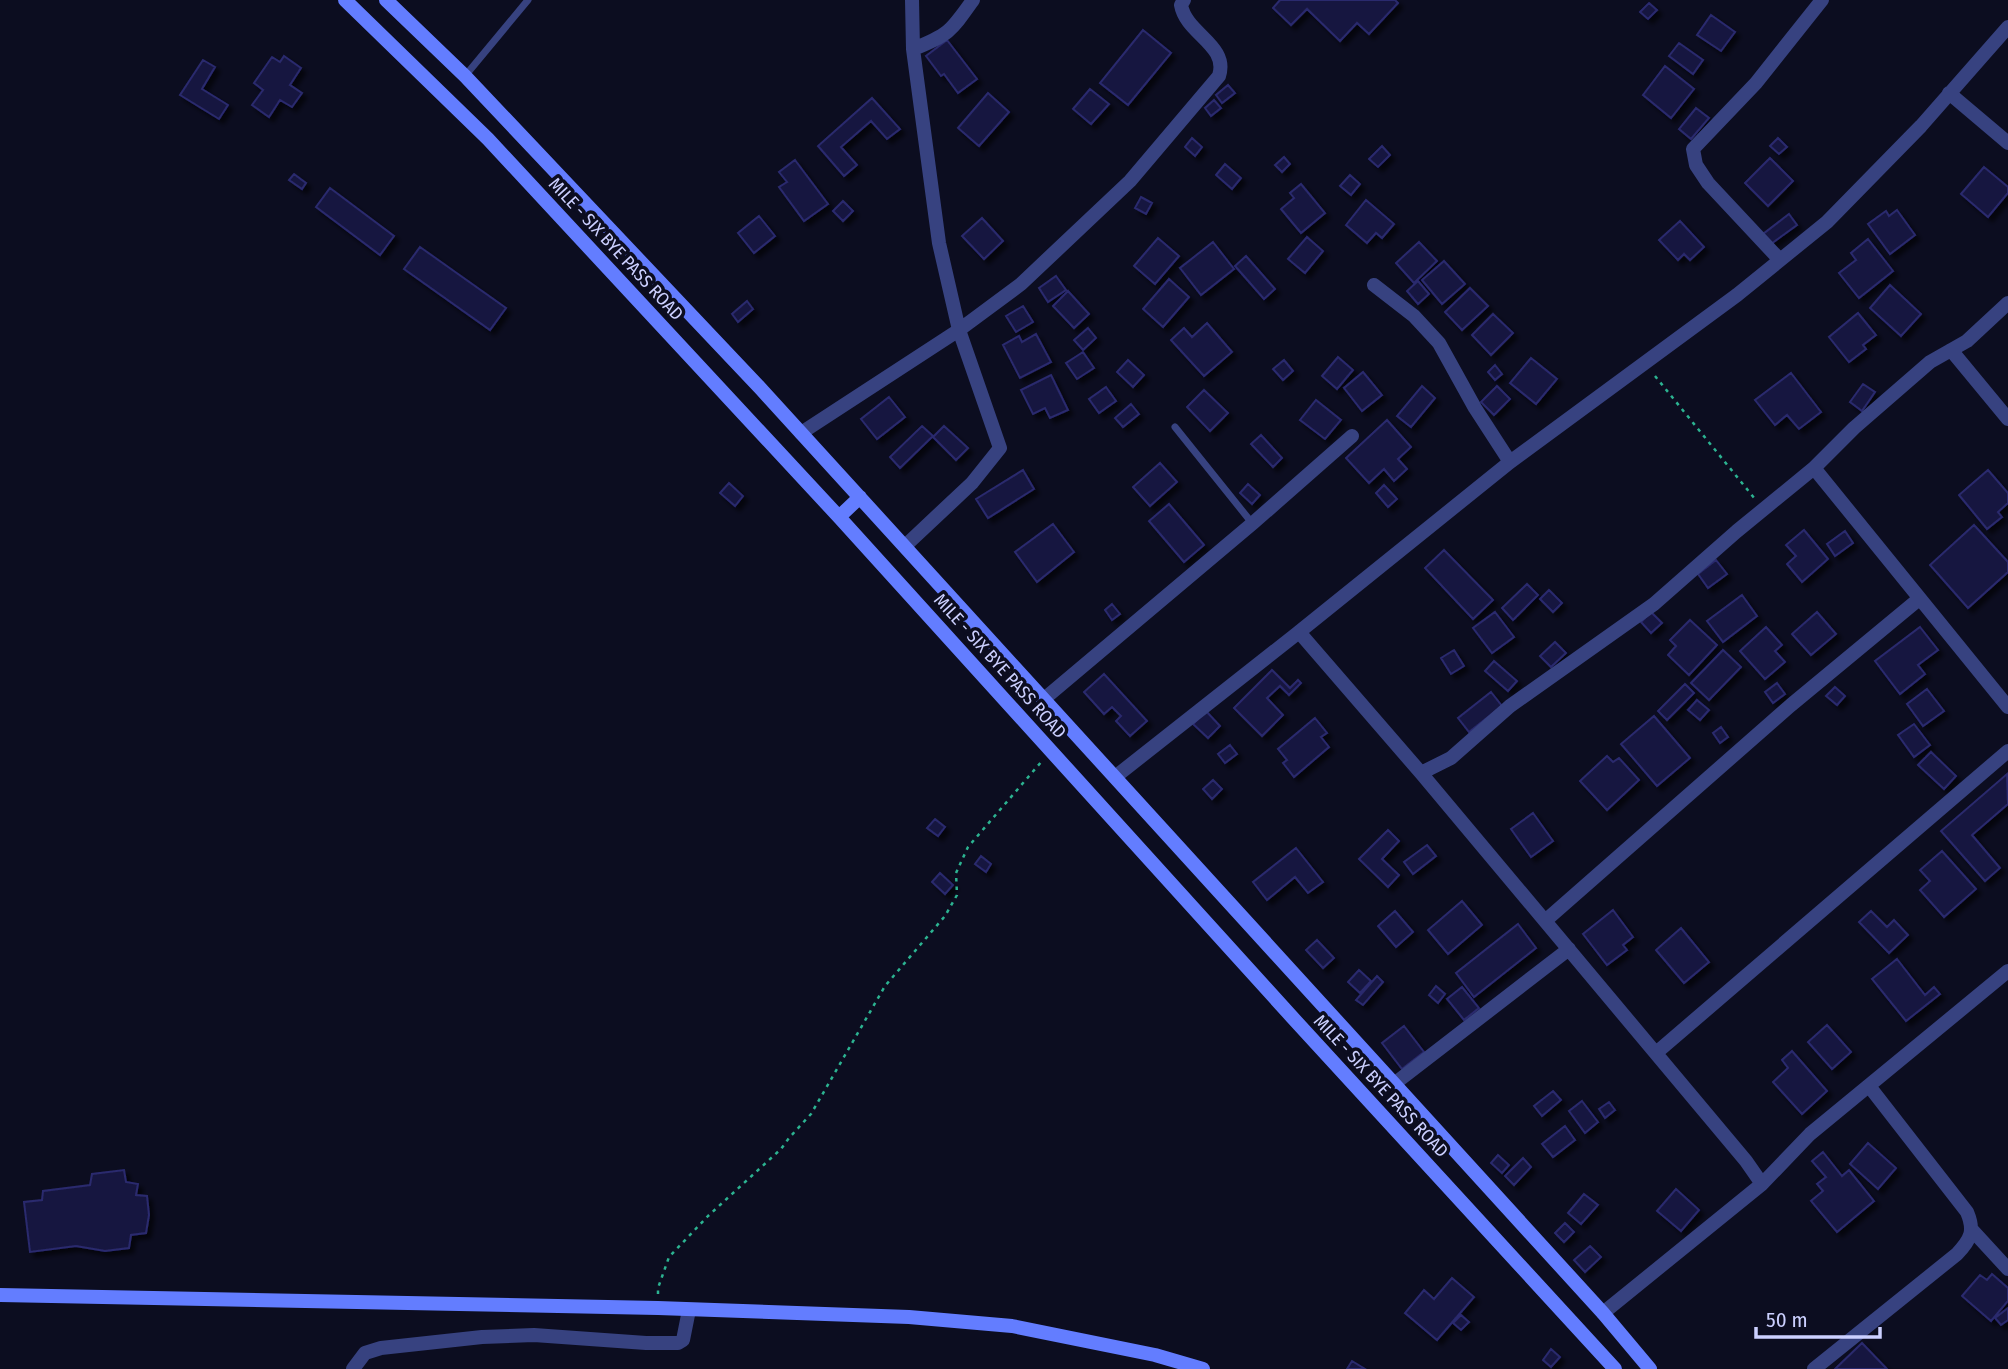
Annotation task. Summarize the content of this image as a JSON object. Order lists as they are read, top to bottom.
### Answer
{
  "streets": {
    "street": ["MILE - SIX BYE PASS ROAD"]
  },
  "scale_bar": "50 m"
}
